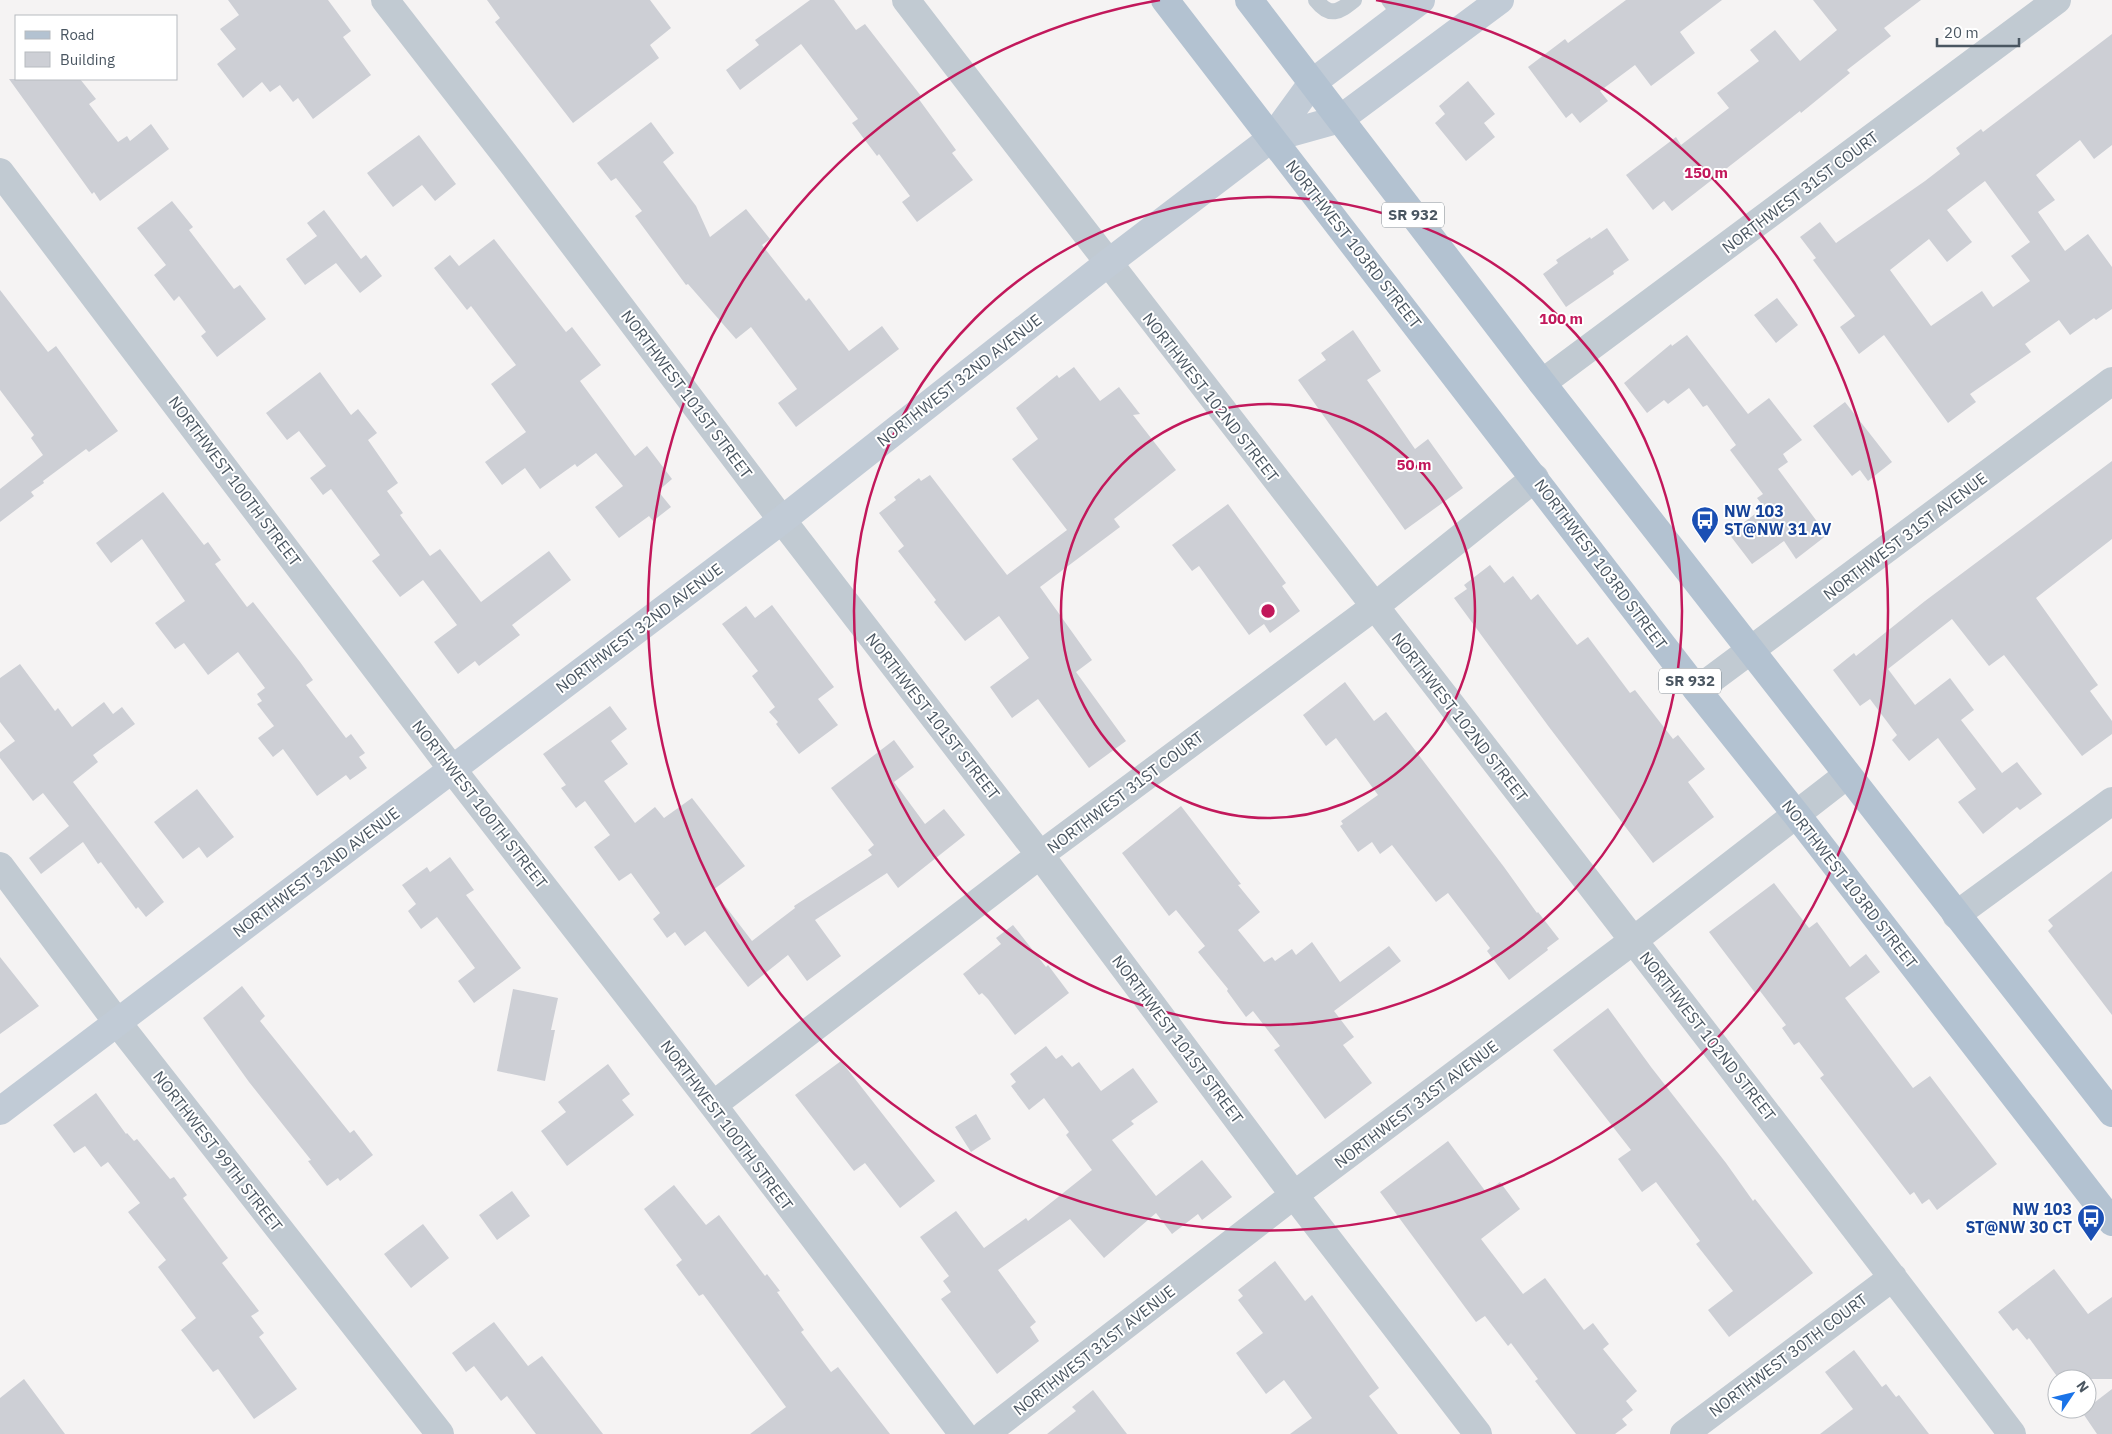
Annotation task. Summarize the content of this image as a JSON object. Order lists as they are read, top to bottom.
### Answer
{
  "streets": {
    "main road": ["SR 932", "NORTHWEST 103RD STREET", "NORTHWEST 32ND AVENUE"],
    "street": [
      "NORTHWEST 31ST COURT",
      "NORTHWEST 101ST STREET",
      "NORTHWEST 102ND STREET",
      "NORTHWEST 100TH STREET",
      "NORTHWEST 31ST AVENUE",
      "NORTHWEST 99TH STREET",
      "NORTHWEST 30TH COURT"
    ]
  },
  "crossings": [
    ["NORTHWEST 31ST COURT", "SR 932"],
    ["NORTHWEST 31ST COURT", "NORTHWEST 103RD STREET"],
    ["NORTHWEST 31ST COURT", "NORTHWEST 101ST STREET"],
    ["NORTHWEST 31ST COURT", "NORTHWEST 102ND STREET"],
    ["NORTHWEST 31ST COURT", "NORTHWEST 100TH STREET"],
    ["SR 932", "NORTHWEST 32ND AVENUE"],
    ["SR 932", "NORTHWEST 31ST AVENUE"],
    ["NORTHWEST 103RD STREET", "NORTHWEST 32ND AVENUE"],
    ["NORTHWEST 103RD STREET", "NORTHWEST 31ST AVENUE"],
    ["NORTHWEST 32ND AVENUE", "NORTHWEST 101ST STREET"],
    ["NORTHWEST 32ND AVENUE", "NORTHWEST 102ND STREET"],
    ["NORTHWEST 32ND AVENUE", "NORTHWEST 100TH STREET"],
    ["NORTHWEST 32ND AVENUE", "NORTHWEST 99TH STREET"],
    ["NORTHWEST 101ST STREET", "NORTHWEST 31ST AVENUE"],
    ["NORTHWEST 102ND STREET", "NORTHWEST 31ST AVENUE"],
    ["NORTHWEST 102ND STREET", "NORTHWEST 30TH COURT"]
  ],
  "places": {
    "bus stop": ["NW 103 ST@NW 31 AV", "NW 103 ST@NW 30 CT"]
  },
  "legend": ["Road", "Building"],
  "scale_bar": "20 m",
  "north": "top right",
  "rings": ["150 m", "100 m", "50 m"]
}
